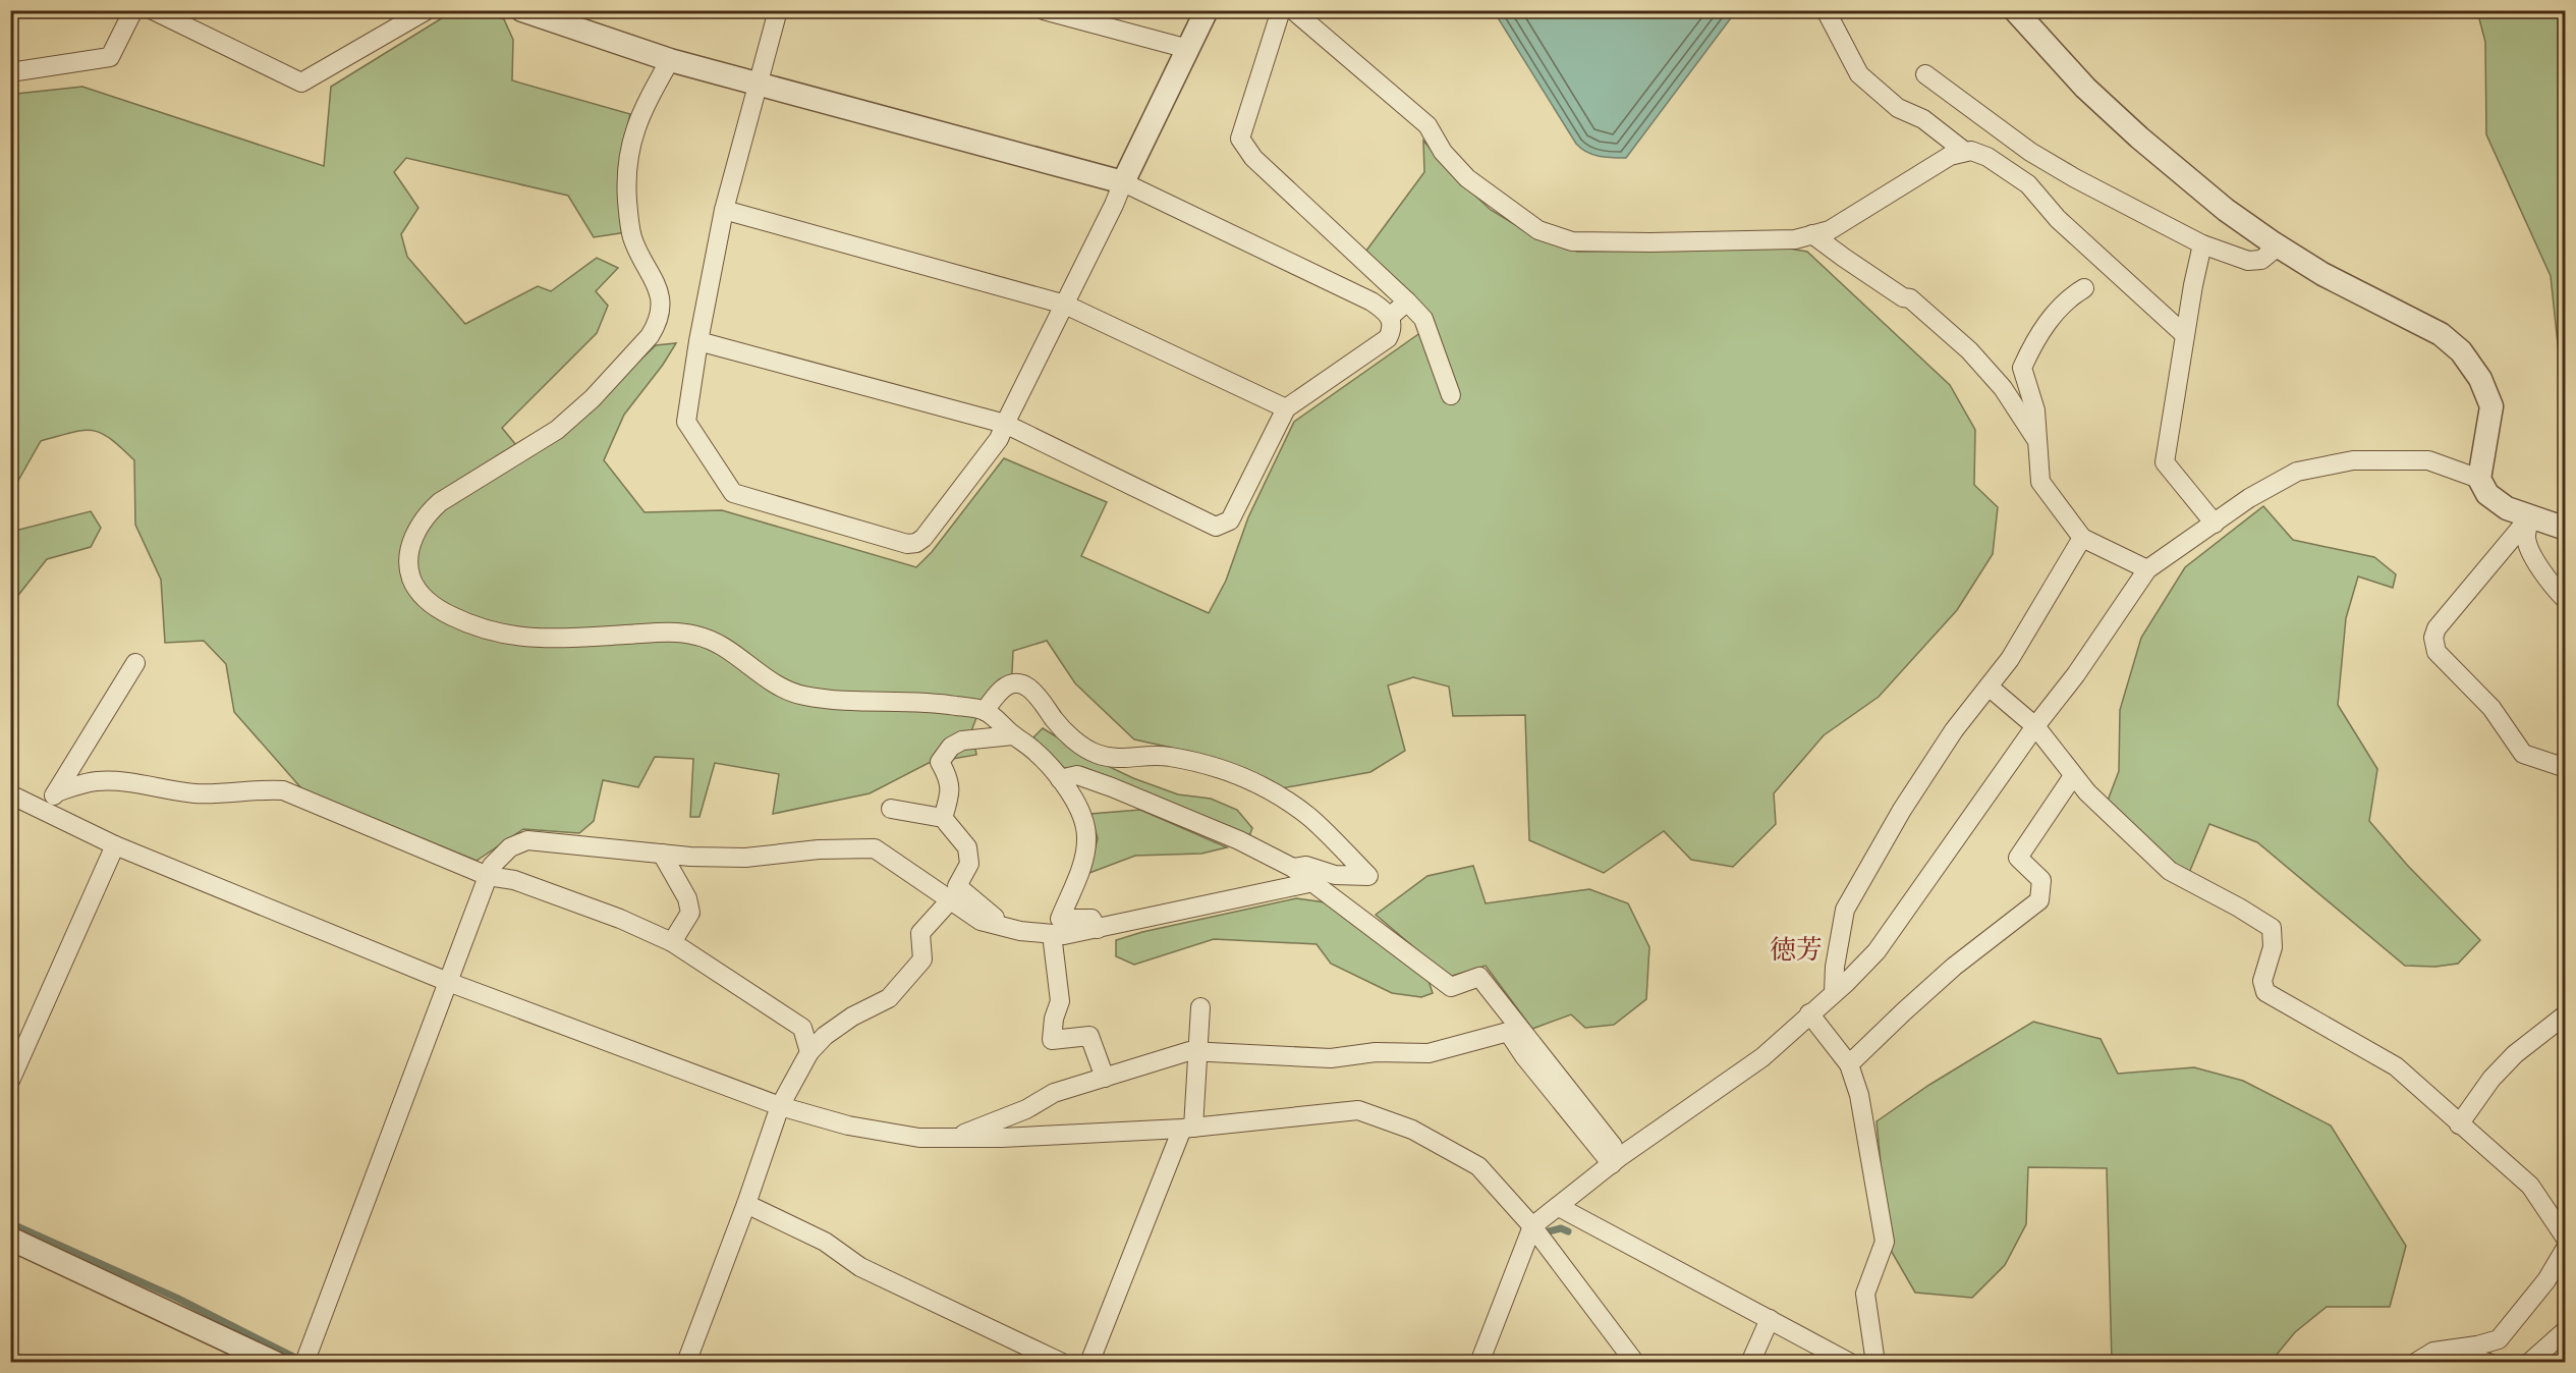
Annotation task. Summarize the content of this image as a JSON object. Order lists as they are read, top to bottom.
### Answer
{
  "districts": ["徳芳"]
}
